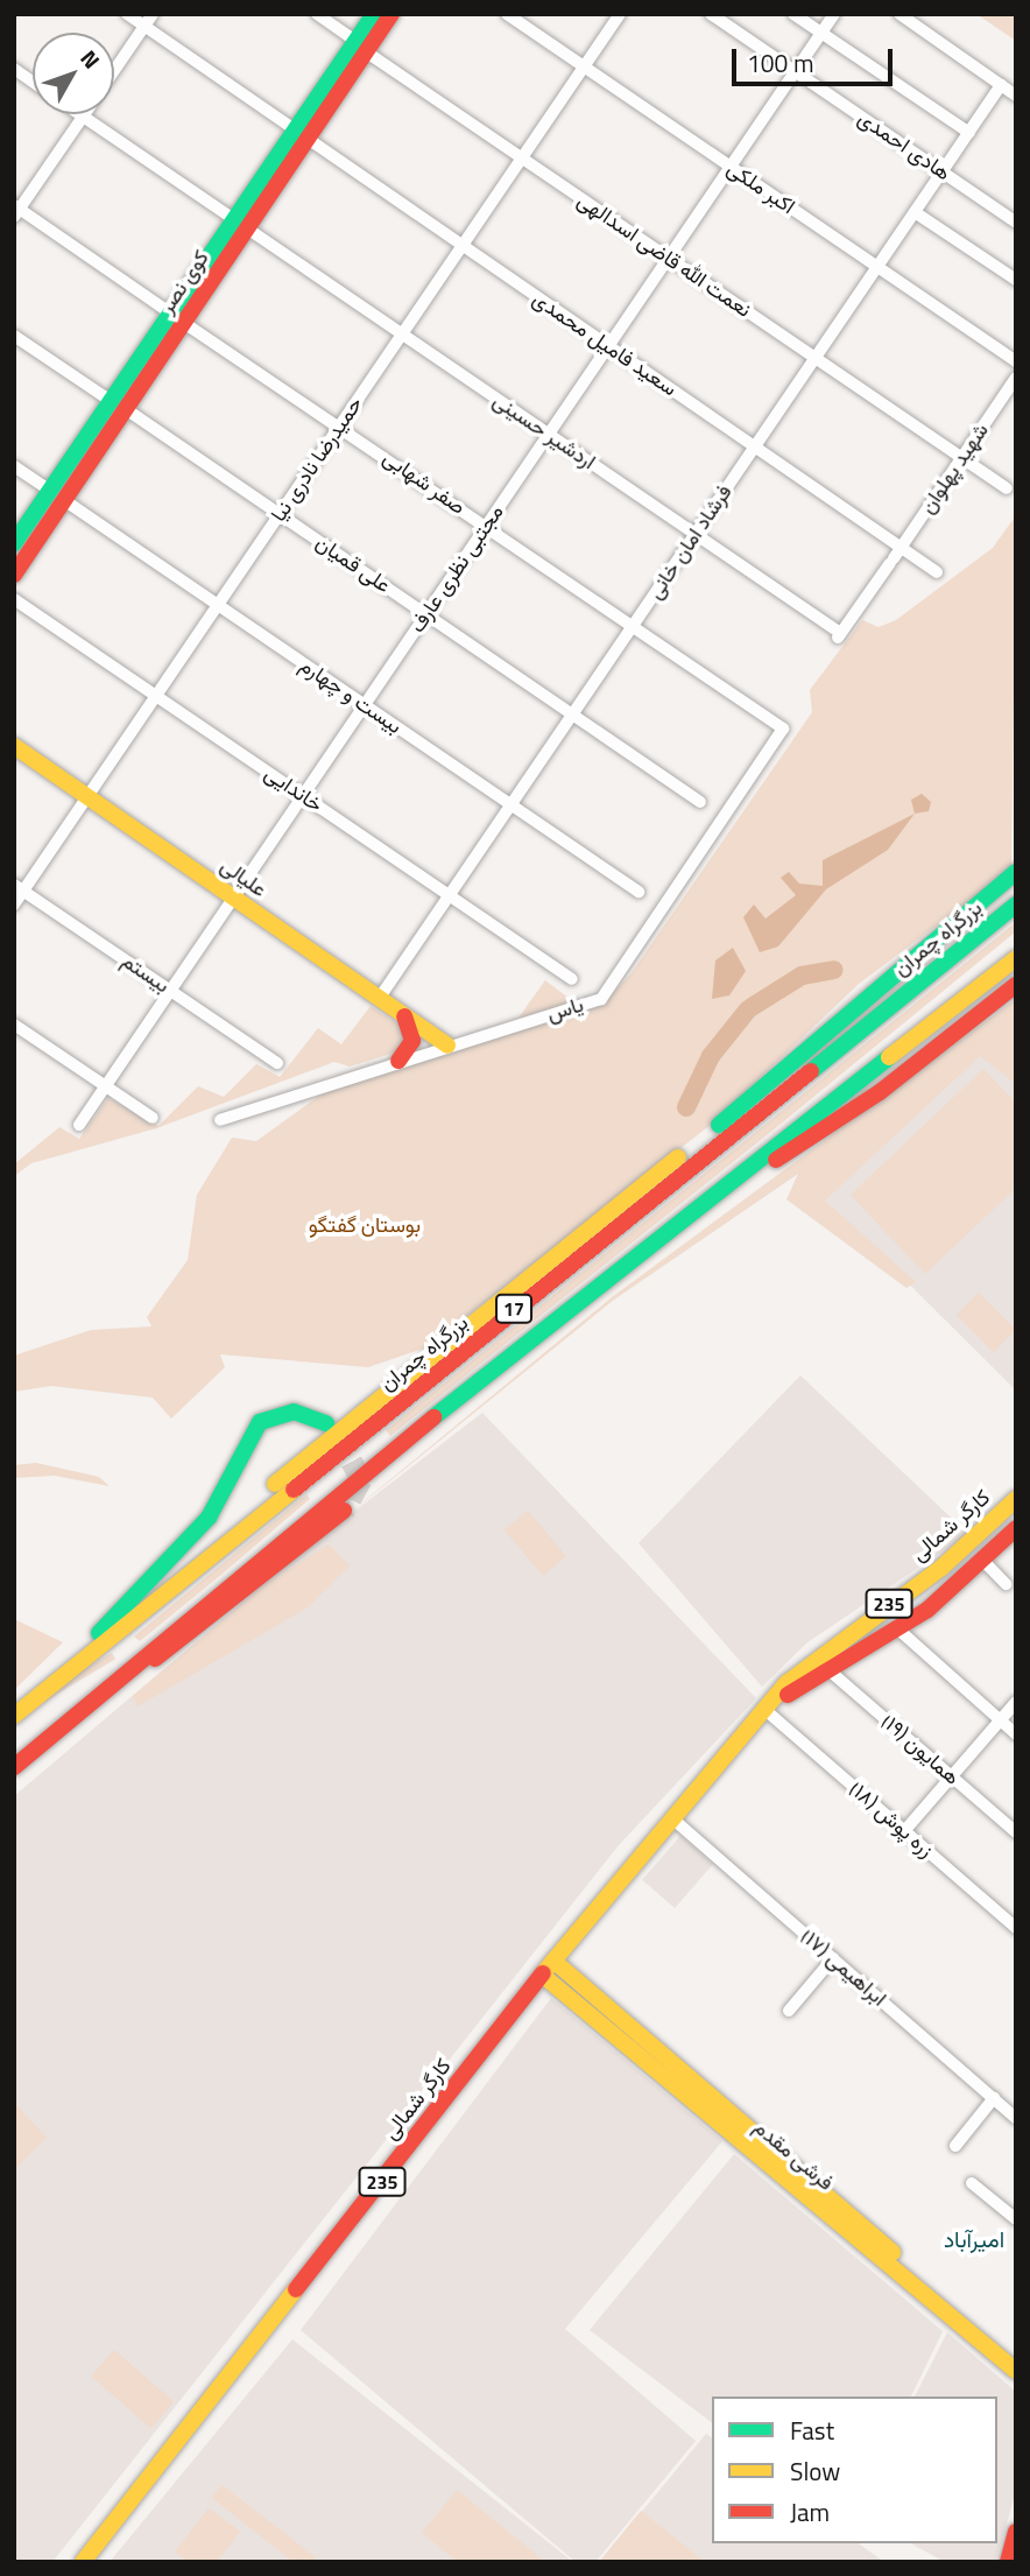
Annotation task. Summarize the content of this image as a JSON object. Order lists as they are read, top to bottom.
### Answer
{
  "streets": {
    "main road": [
      "کوی نصر",
      "علیالی",
      "بزرگراه چمران",
      "17",
      "کارگر شمالی",
      "235",
      "فرشی مقدم"
    ],
    "street": [
      "هادی احمدی",
      "اکبر ملکی",
      "نعمت الله قاضی اسدالهی",
      "سعید فامیل محمدی",
      "اردشیر حسینی",
      "حمیدرضا نادری نیا",
      "شهید پهلوان",
      "صفر شهابی",
      "فرشاد امان خانی",
      "علی قمیان",
      "مجتبی نظری عارف",
      "بیست و چهارم",
      "خاندایی",
      "بیستم",
      "یاس",
      "همایون (۱۹)",
      "زره پوش (۱۸)",
      "ابراهیمی (۱۷)"
    ]
  },
  "crossings": [
    ["هادی احمدی", "فرشاد امان خانی"],
    ["هادی احمدی", "مجتبی نظری عارف"],
    ["اکبر ملکی", "حمیدرضا نادری نیا"],
    ["اکبر ملکی", "فرشاد امان خانی"],
    ["اکبر ملکی", "مجتبی نظری عارف"],
    ["نعمت الله قاضی اسدالهی", "کوی نصر"],
    ["نعمت الله قاضی اسدالهی", "حمیدرضا نادری نیا"],
    ["نعمت الله قاضی اسدالهی", "شهید پهلوان"],
    ["نعمت الله قاضی اسدالهی", "فرشاد امان خانی"],
    ["نعمت الله قاضی اسدالهی", "مجتبی نظری عارف"],
    ["کوی نصر", "سعید فامیل محمدی"],
    ["کوی نصر", "اردشیر حسینی"],
    ["کوی نصر", "صفر شهابی"],
    ["کوی نصر", "علی قمیان"],
    ["کوی نصر", "بیست و چهارم"],
    ["سعید فامیل محمدی", "حمیدرضا نادری نیا"],
    ["سعید فامیل محمدی", "شهید پهلوان"],
    ["سعید فامیل محمدی", "فرشاد امان خانی"],
    ["سعید فامیل محمدی", "مجتبی نظری عارف"],
    ["اردشیر حسینی", "حمیدرضا نادری نیا"],
    ["اردشیر حسینی", "شهید پهلوان"],
    ["اردشیر حسینی", "فرشاد امان خانی"],
    ["اردشیر حسینی", "مجتبی نظری عارف"],
    ["حمیدرضا نادری نیا", "صفر شهابی"],
    ["حمیدرضا نادری نیا", "علی قمیان"],
    ["حمیدرضا نادری نیا", "بیست و چهارم"],
    ["حمیدرضا نادری نیا", "خاندایی"],
    ["حمیدرضا نادری نیا", "علیالی"],
    ["حمیدرضا نادری نیا", "بیستم"],
    ["صفر شهابی", "فرشاد امان خانی"],
    ["صفر شهابی", "مجتبی نظری عارف"],
    ["صفر شهابی", "یاس"],
    ["فرشاد امان خانی", "علی قمیان"],
    ["فرشاد امان خانی", "بیست و چهارم"],
    ["فرشاد امان خانی", "خاندایی"],
    ["فرشاد امان خانی", "علیالی"],
    ["علی قمیان", "مجتبی نظری عارف"],
    ["مجتبی نظری عارف", "بیست و چهارم"],
    ["مجتبی نظری عارف", "خاندایی"],
    ["مجتبی نظری عارف", "علیالی"],
    ["مجتبی نظری عارف", "بیستم"],
    ["علیالی", "یاس"],
    ["کارگر شمالی", "همایون (۱۹)"],
    ["کارگر شمالی", "زره پوش (۱۸)"],
    ["کارگر شمالی", "ابراهیمی (۱۷)"],
    ["کارگر شمالی", "فرشی مقدم"]
  ],
  "districts": ["امیرآباد"],
  "parks": ["بوستان گفتگو"],
  "legend": ["Fast", "Slow", "Jam"],
  "scale_bar": "100 m",
  "north": "top right"
}
